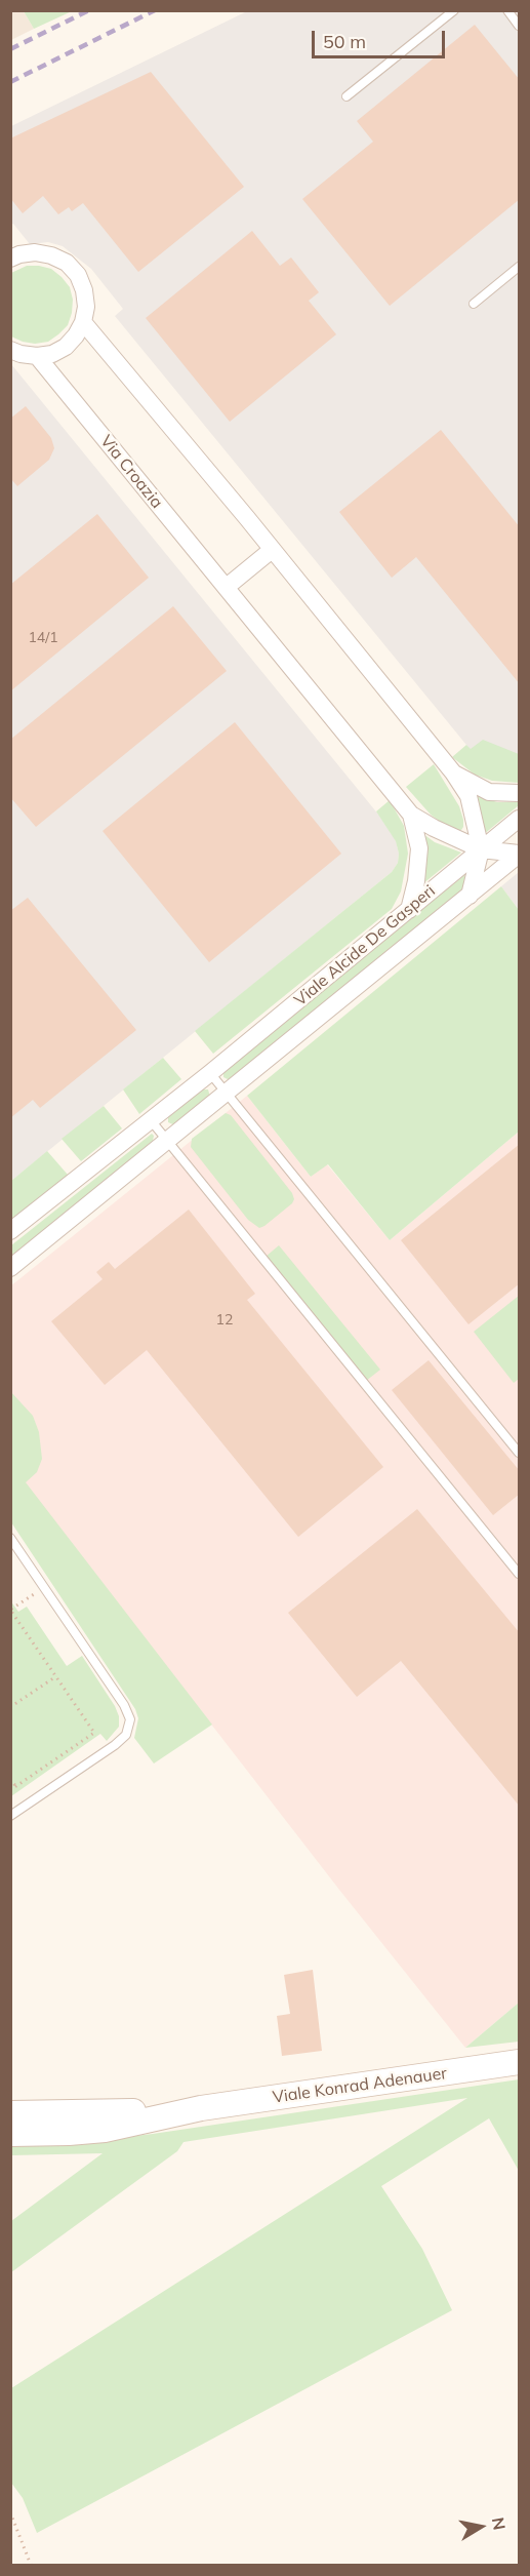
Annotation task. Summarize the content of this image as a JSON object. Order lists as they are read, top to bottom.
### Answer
{
  "streets": {
    "main road": ["Viale Konrad Adenauer"],
    "street": ["Via Croazia", "Viale Alcide De Gasperi"]
  },
  "crossings": [
    ["Via Croazia", "Viale Alcide De Gasperi"]
  ],
  "house_numbers": ["14/1", "12"],
  "scale_bar": "50 m",
  "north": "right"
}
